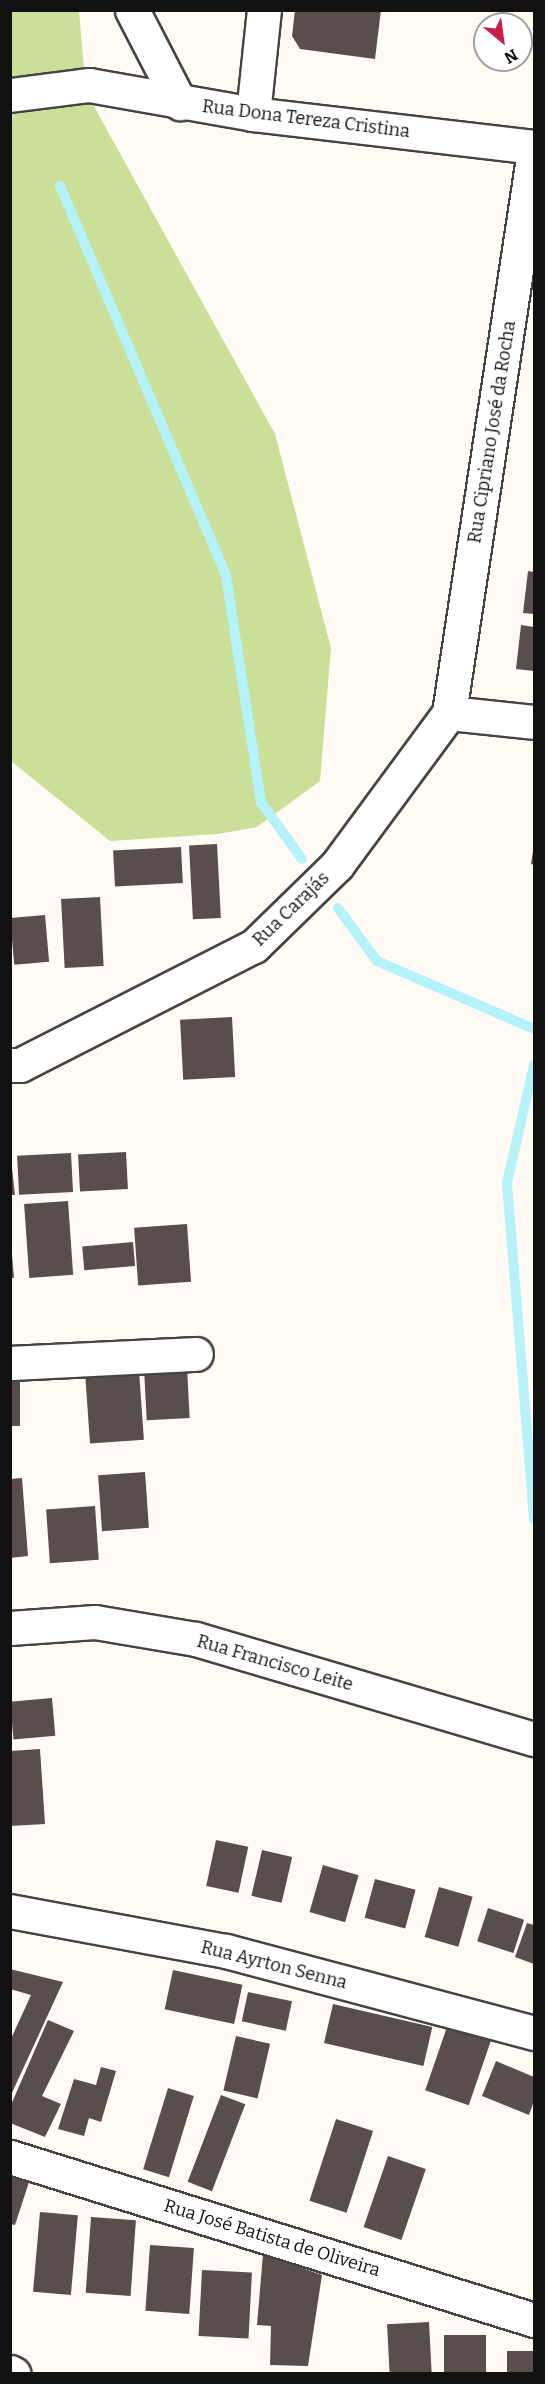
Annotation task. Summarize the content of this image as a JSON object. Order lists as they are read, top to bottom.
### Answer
{
  "streets": {
    "street": [
      "Rua Dona Tereza Cristina",
      "Rua Cipriano José da Rocha",
      "Rua Carajás",
      "Rua Francisco Leite",
      "Rua Ayrton Senna",
      "Rua José Batista de Oliveira"
    ]
  },
  "crossings": [
    ["Rua Dona Tereza Cristina", "Rua Cipriano José da Rocha"],
    ["Rua Cipriano José da Rocha", "Rua Carajás"]
  ],
  "north": "bottom right"
}
